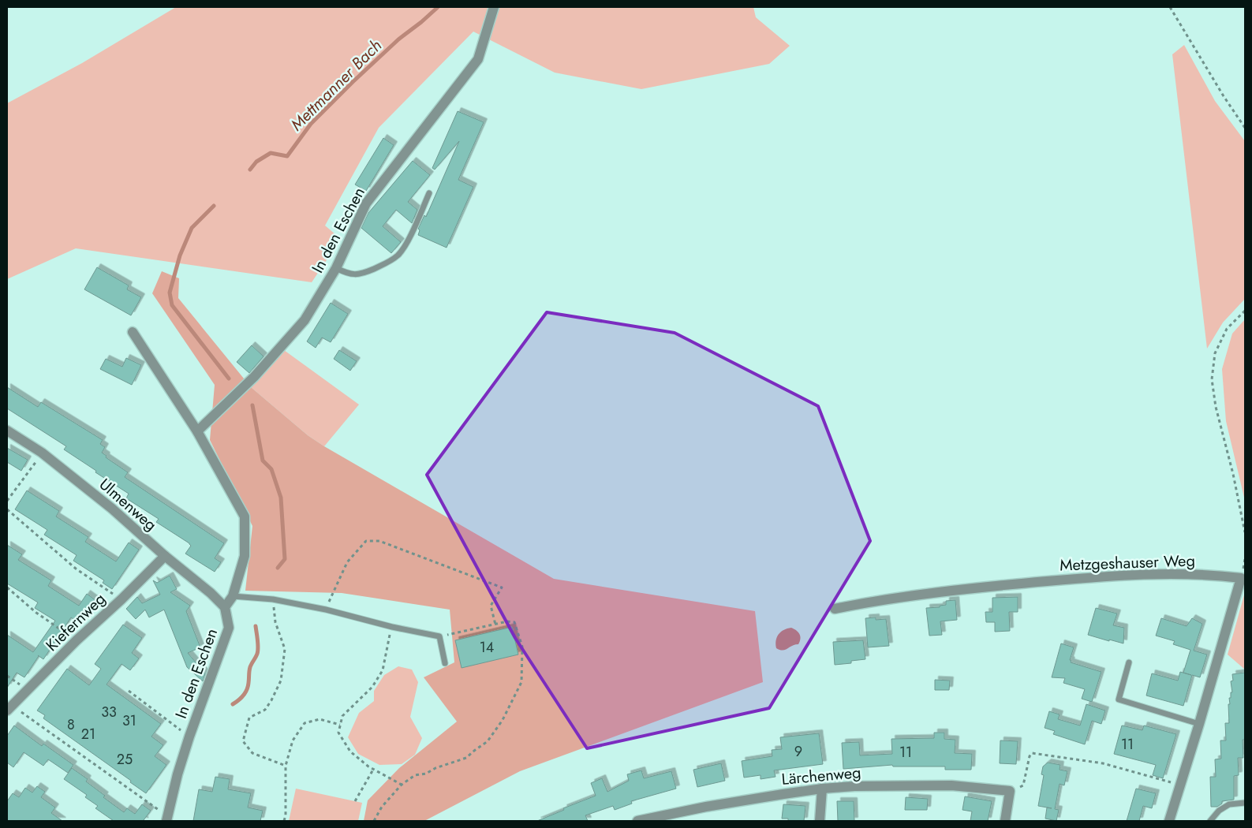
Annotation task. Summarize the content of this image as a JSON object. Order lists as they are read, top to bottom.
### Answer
{
  "streets": {
    "street": [
      "In den Eschen",
      "Ulmenweg",
      "Metzgeshauser Weg",
      "Kiefernweg",
      "Lärchenweg"
    ]
  },
  "crossings": [
    ["In den Eschen", "Ulmenweg"],
    ["Ulmenweg", "Kiefernweg"]
  ],
  "water": ["Mettmanner Bach"],
  "house_numbers": [
    "14",
    "33",
    "31",
    "8",
    "21",
    "11",
    "9",
    "11",
    "25"
  ]
}
